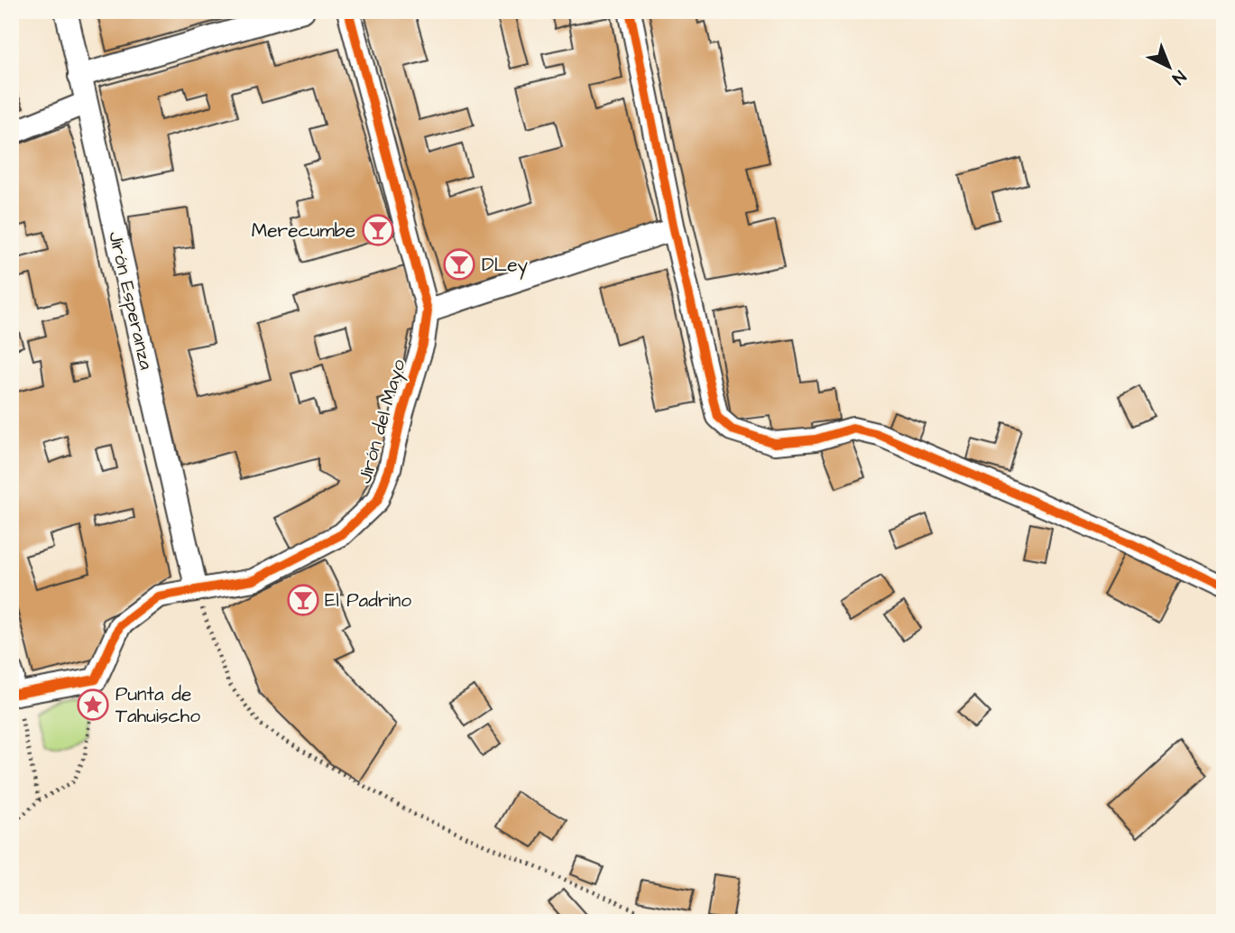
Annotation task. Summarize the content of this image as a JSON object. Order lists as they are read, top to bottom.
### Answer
{
  "streets": {
    "street": ["Jirón Esperanza", "Jirón del Mayo"]
  },
  "crossings": [
    ["Jirón Esperanza", "Jirón del Mayo"]
  ],
  "places": {
    "bar": ["Merecumbe", "DLey", "El Padrino"],
    "place": ["Punta de Tahuischo"]
  },
  "north": "bottom right"
}
